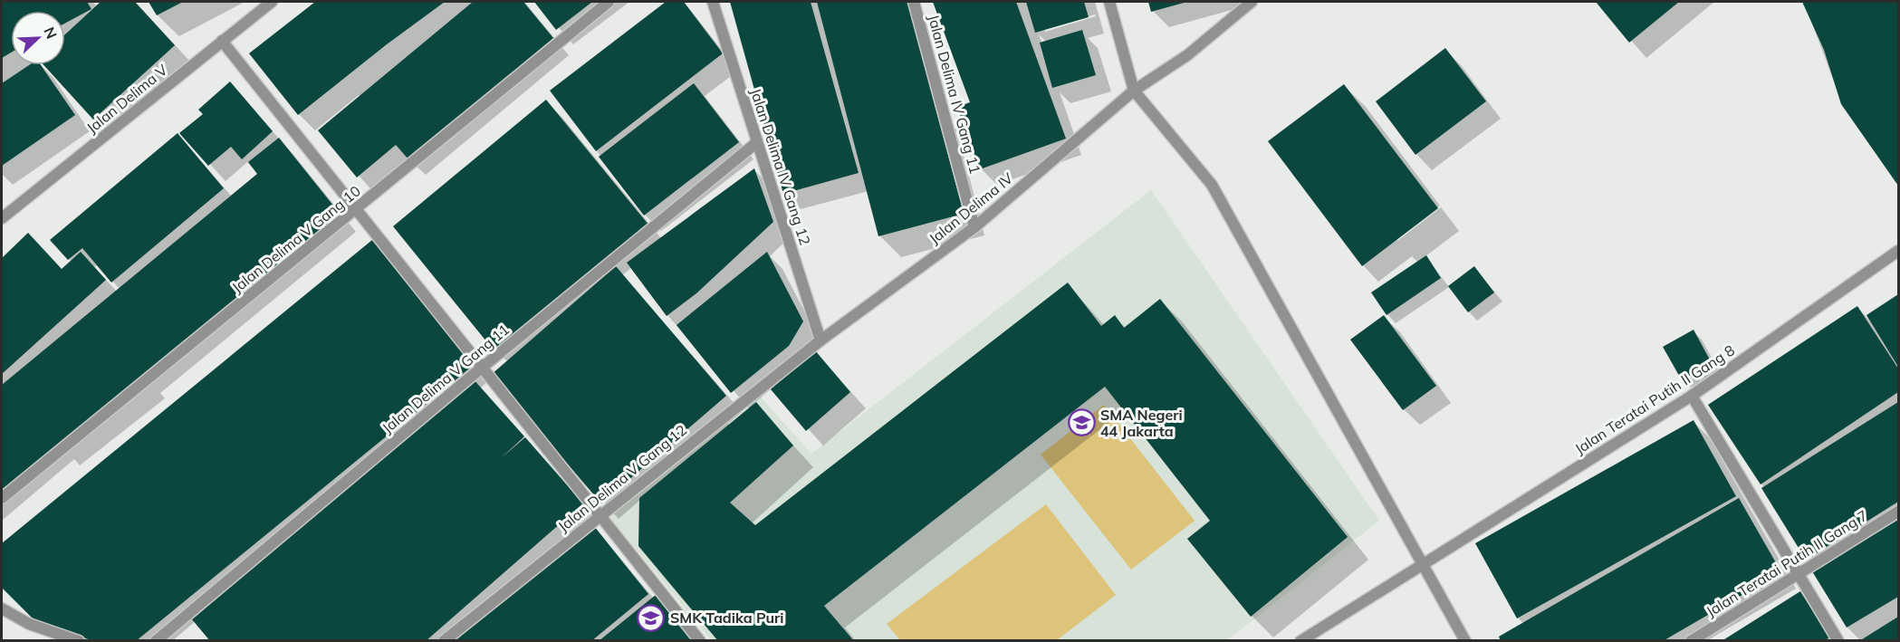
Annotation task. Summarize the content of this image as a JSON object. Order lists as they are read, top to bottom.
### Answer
{
  "streets": {
    "street": [
      "Jalan Delima IV Gang 11",
      "Jalan Delima V",
      "Jalan Delima IV Gang 12",
      "Jalan Delima IV",
      "Jalan Delima V Gang 10",
      "Jalan Delima V Gang 11",
      "Jalan Teratai Putih II Gang 8",
      "Jalan Delima V Gang 12",
      "Jalan Teratai Putih II Gang 7"
    ]
  },
  "crossings": [
    ["Jalan Delima IV Gang 11", "Jalan Delima IV"],
    ["Jalan Delima IV Gang 12", "Jalan Delima IV"],
    ["Jalan Delima IV Gang 12", "Jalan Delima V Gang 11"],
    ["Jalan Delima IV Gang 12", "Jalan Delima V Gang 12"],
    ["Jalan Delima IV", "Jalan Delima V Gang 12"]
  ],
  "places": {
    "school or university": ["SMA Negeri 44 Jakarta", "SMK Tadika Puri"]
  },
  "north": "top right"
}
